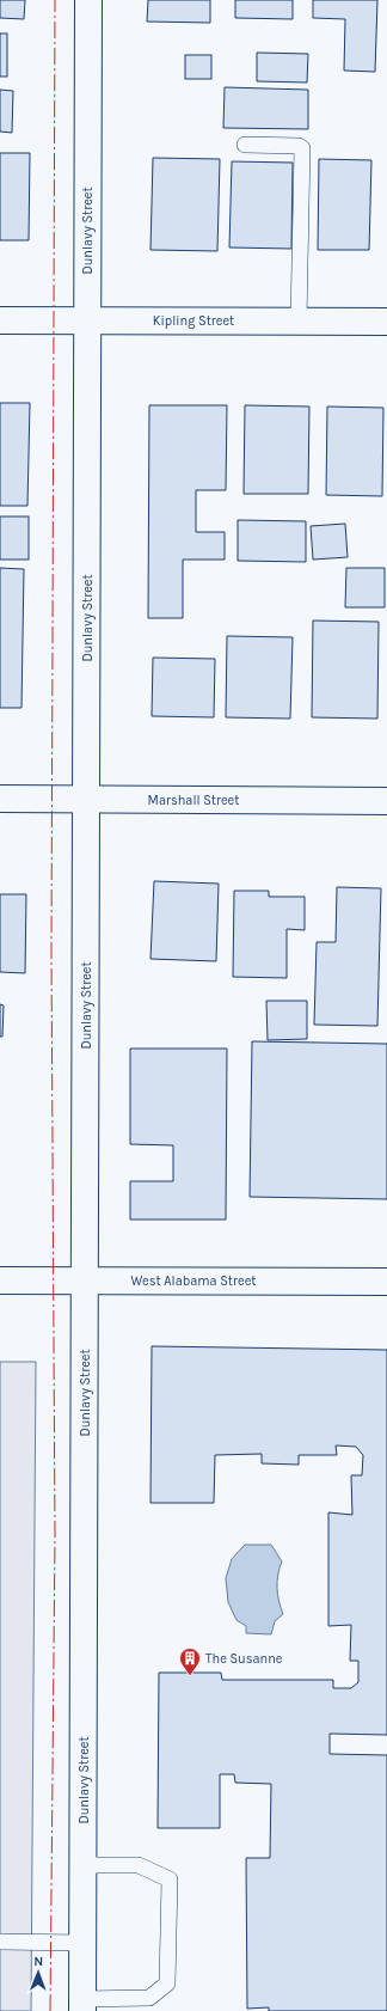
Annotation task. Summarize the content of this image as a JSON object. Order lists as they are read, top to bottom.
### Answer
{
  "streets": {
    "street": [
      "Dunlavy Street",
      "Kipling Street",
      "Marshall Street",
      "West Alabama Street"
    ]
  },
  "crossings": [
    ["Dunlavy Street", "Kipling Street"],
    ["Dunlavy Street", "Marshall Street"],
    ["Dunlavy Street", "West Alabama Street"]
  ],
  "places": {
    "building": ["The Susanne"]
  },
  "north": "top"
}
